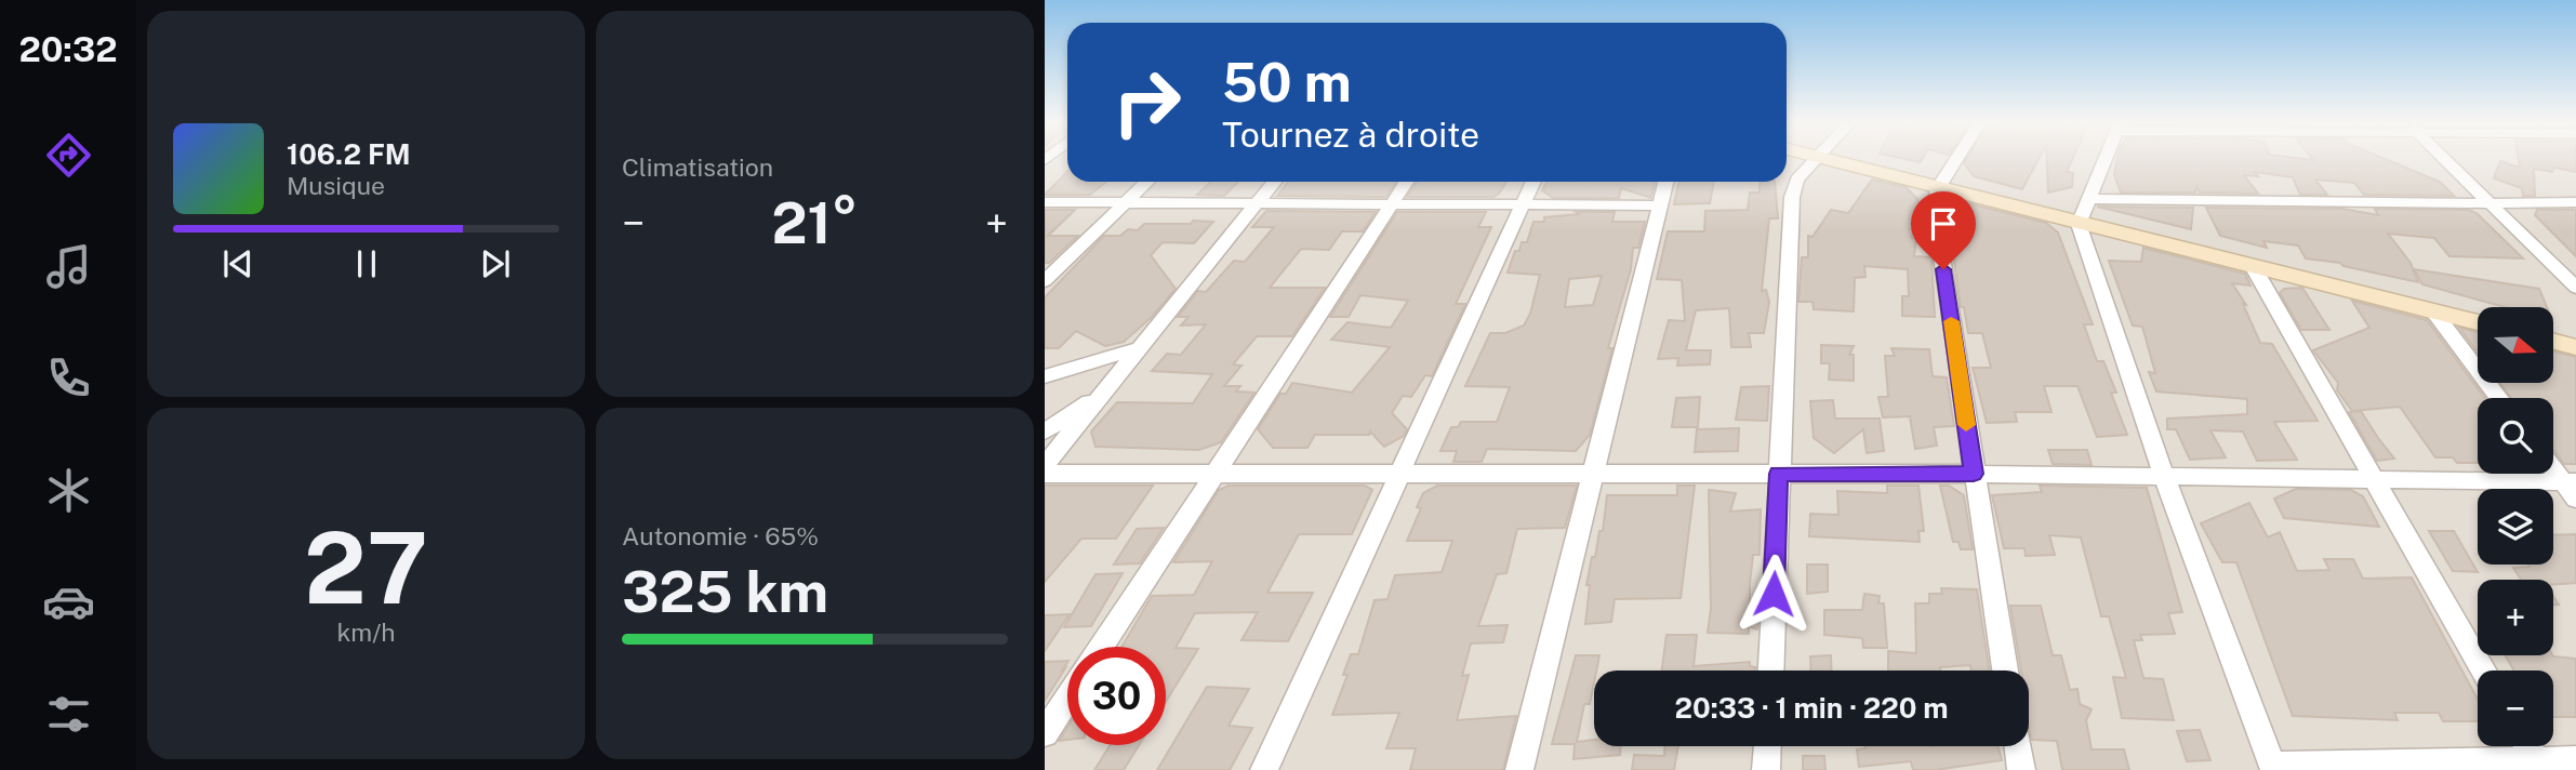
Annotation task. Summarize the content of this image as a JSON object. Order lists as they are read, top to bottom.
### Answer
{
  "north": "right",
  "page": {
    "tabs": "20:32",
    "tile": [
      "Climatisation",
      ["27", "km/h"],
      ["Autonomie · 65%", "325 km"]
    ],
    "turn": ["50 m", "Tournez à droite"],
    "song": ["106.2 FM", "Musique"],
    "heat": ["−", "21°", "+"],
    "map_buttons": ["+", "−"],
    "limit": "30",
    "trip": "20:33 · 1 min · 220 m"
  }
}
